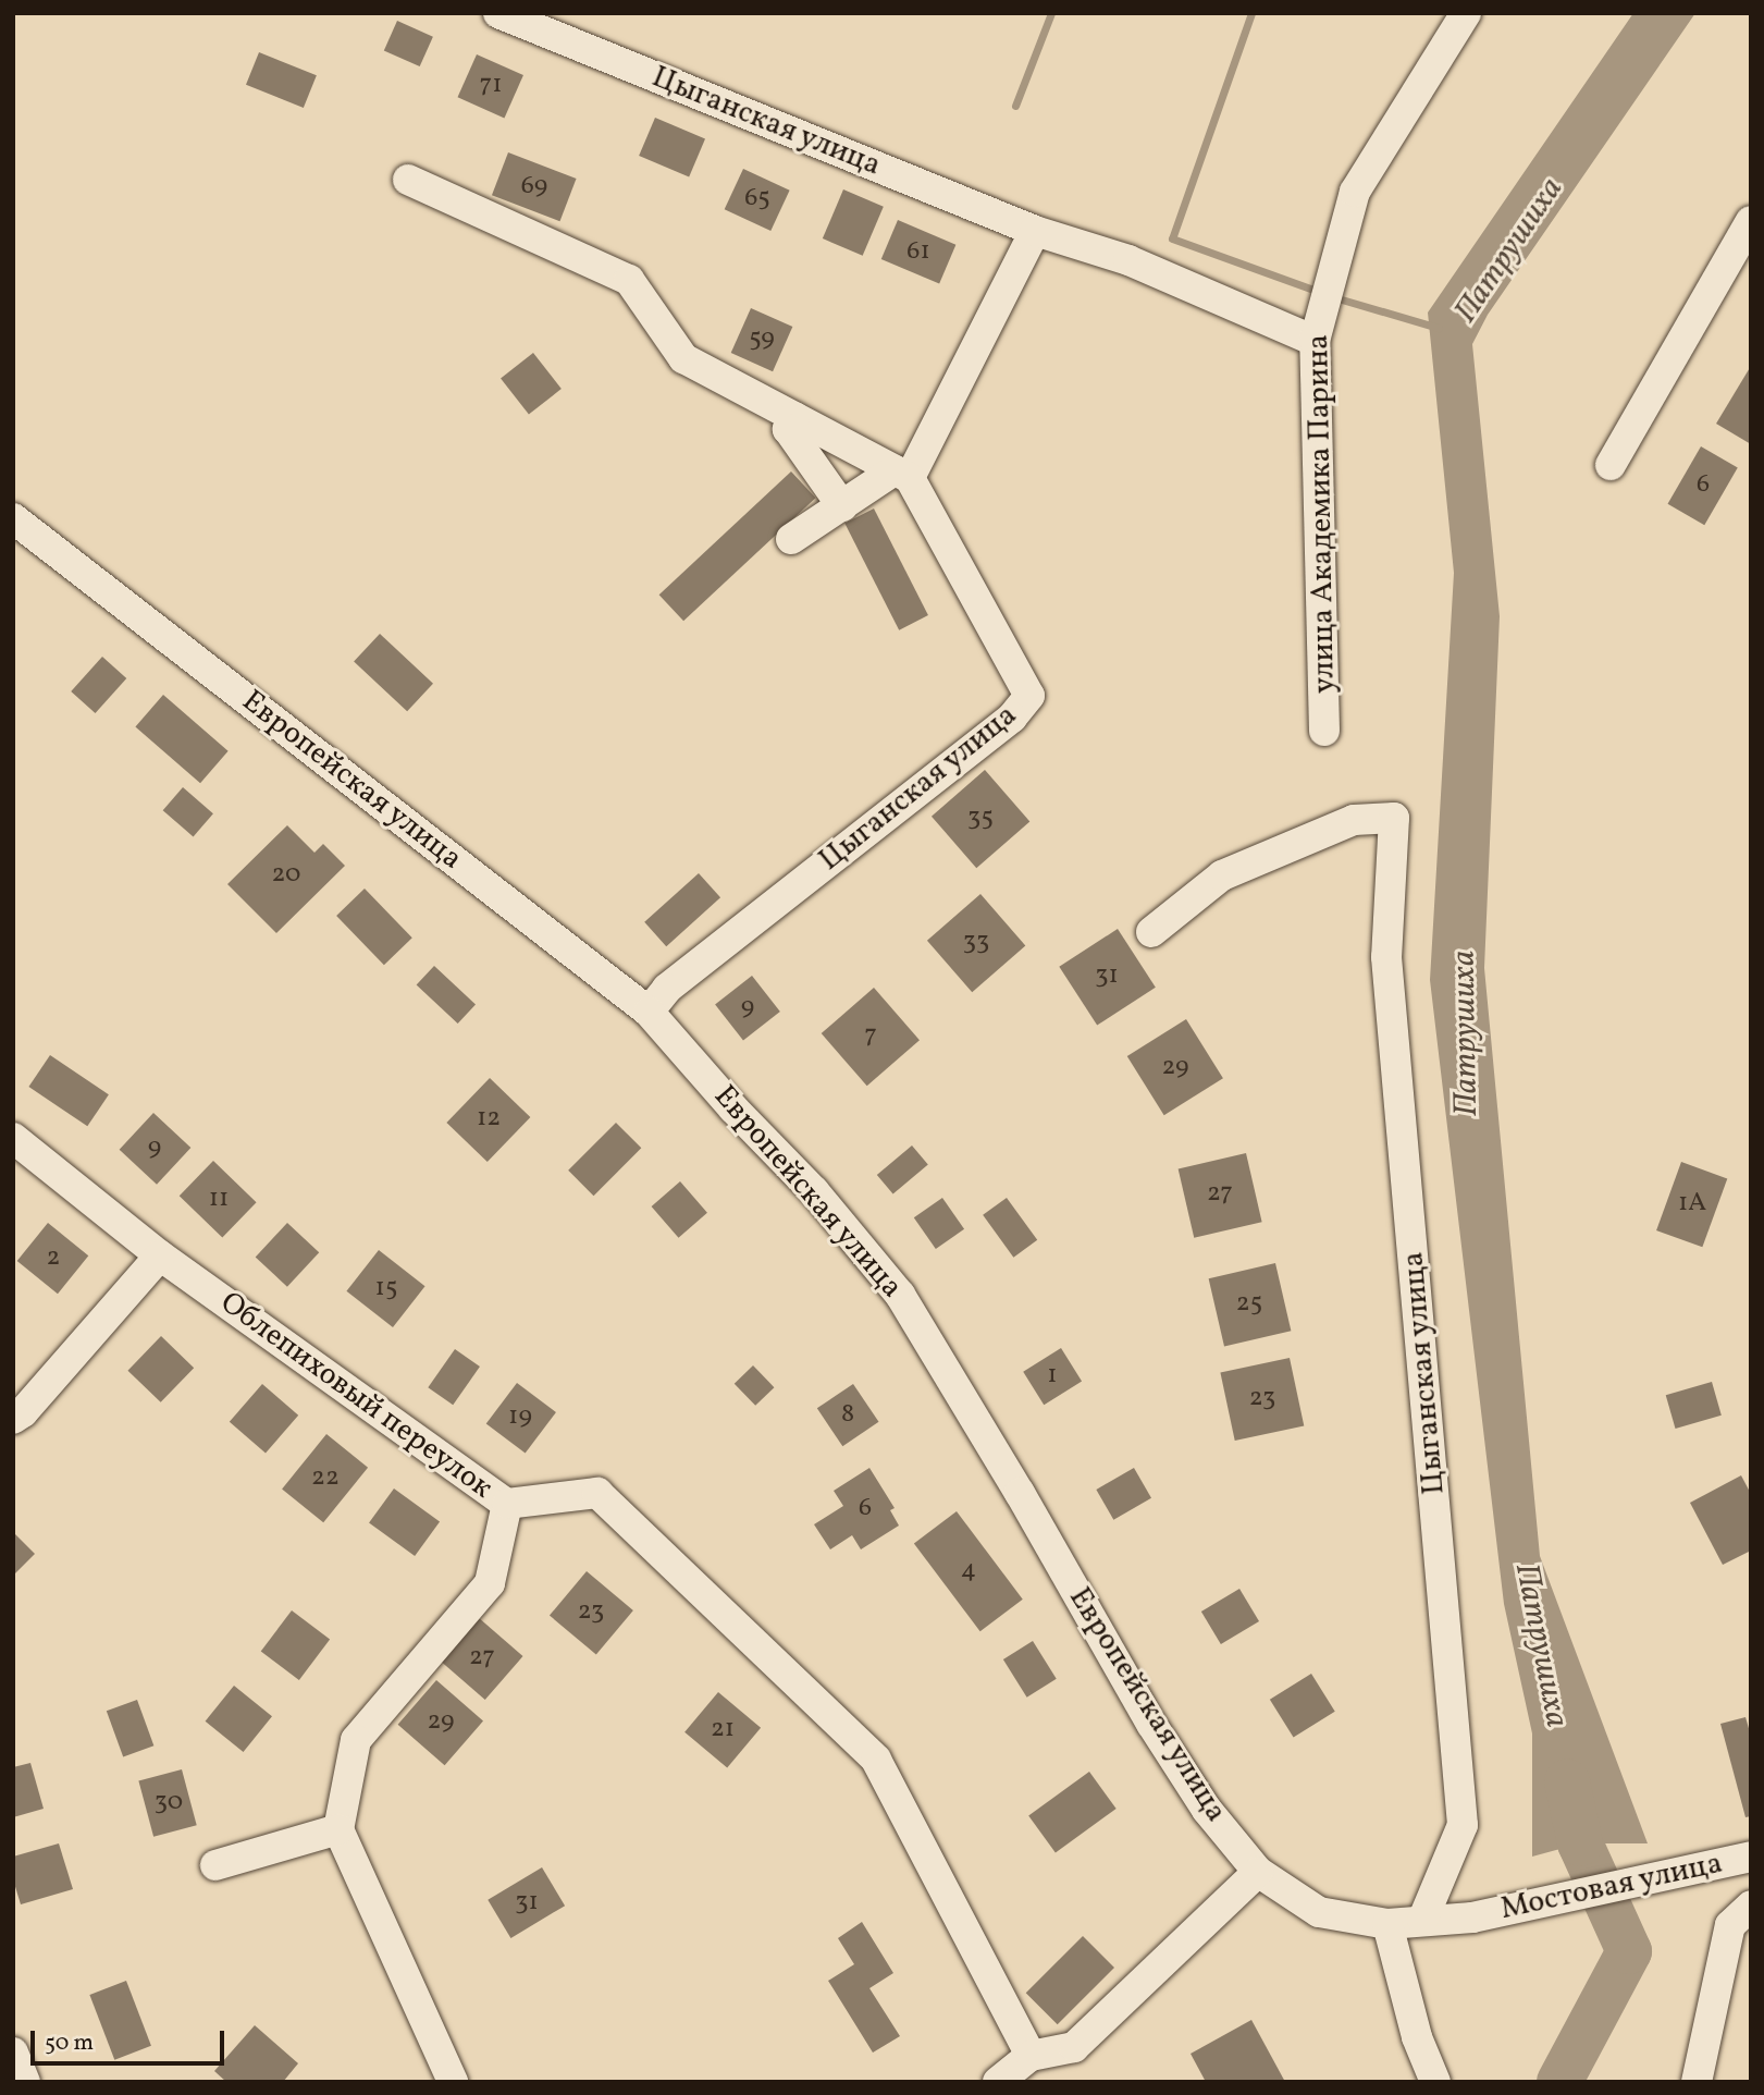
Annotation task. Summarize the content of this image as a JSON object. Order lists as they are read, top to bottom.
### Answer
{
  "streets": {
    "street": [
      "Цыганская улица",
      "улица Академика Парина",
      "Европейская улица",
      "Облепиховый переулок",
      "Мостовая улица"
    ]
  },
  "crossings": [
    ["Цыганская улица", "улица Академика Парина"],
    ["Цыганская улица", "Европейская улица"],
    ["Европейская улица", "Мостовая улица"]
  ],
  "water": ["Патрушиха"],
  "house_numbers": [
    "71",
    "69",
    "65",
    "61",
    "59",
    "6",
    "35",
    "20",
    "33",
    "31",
    "9",
    "7",
    "29",
    "12",
    "9",
    "27",
    "11",
    "1А",
    "2",
    "15",
    "25",
    "1",
    "23",
    "8",
    "19",
    "22",
    "6",
    "4",
    "23",
    "27",
    "29",
    "21",
    "30",
    "31"
  ],
  "scale_bar": "50 m"
}
